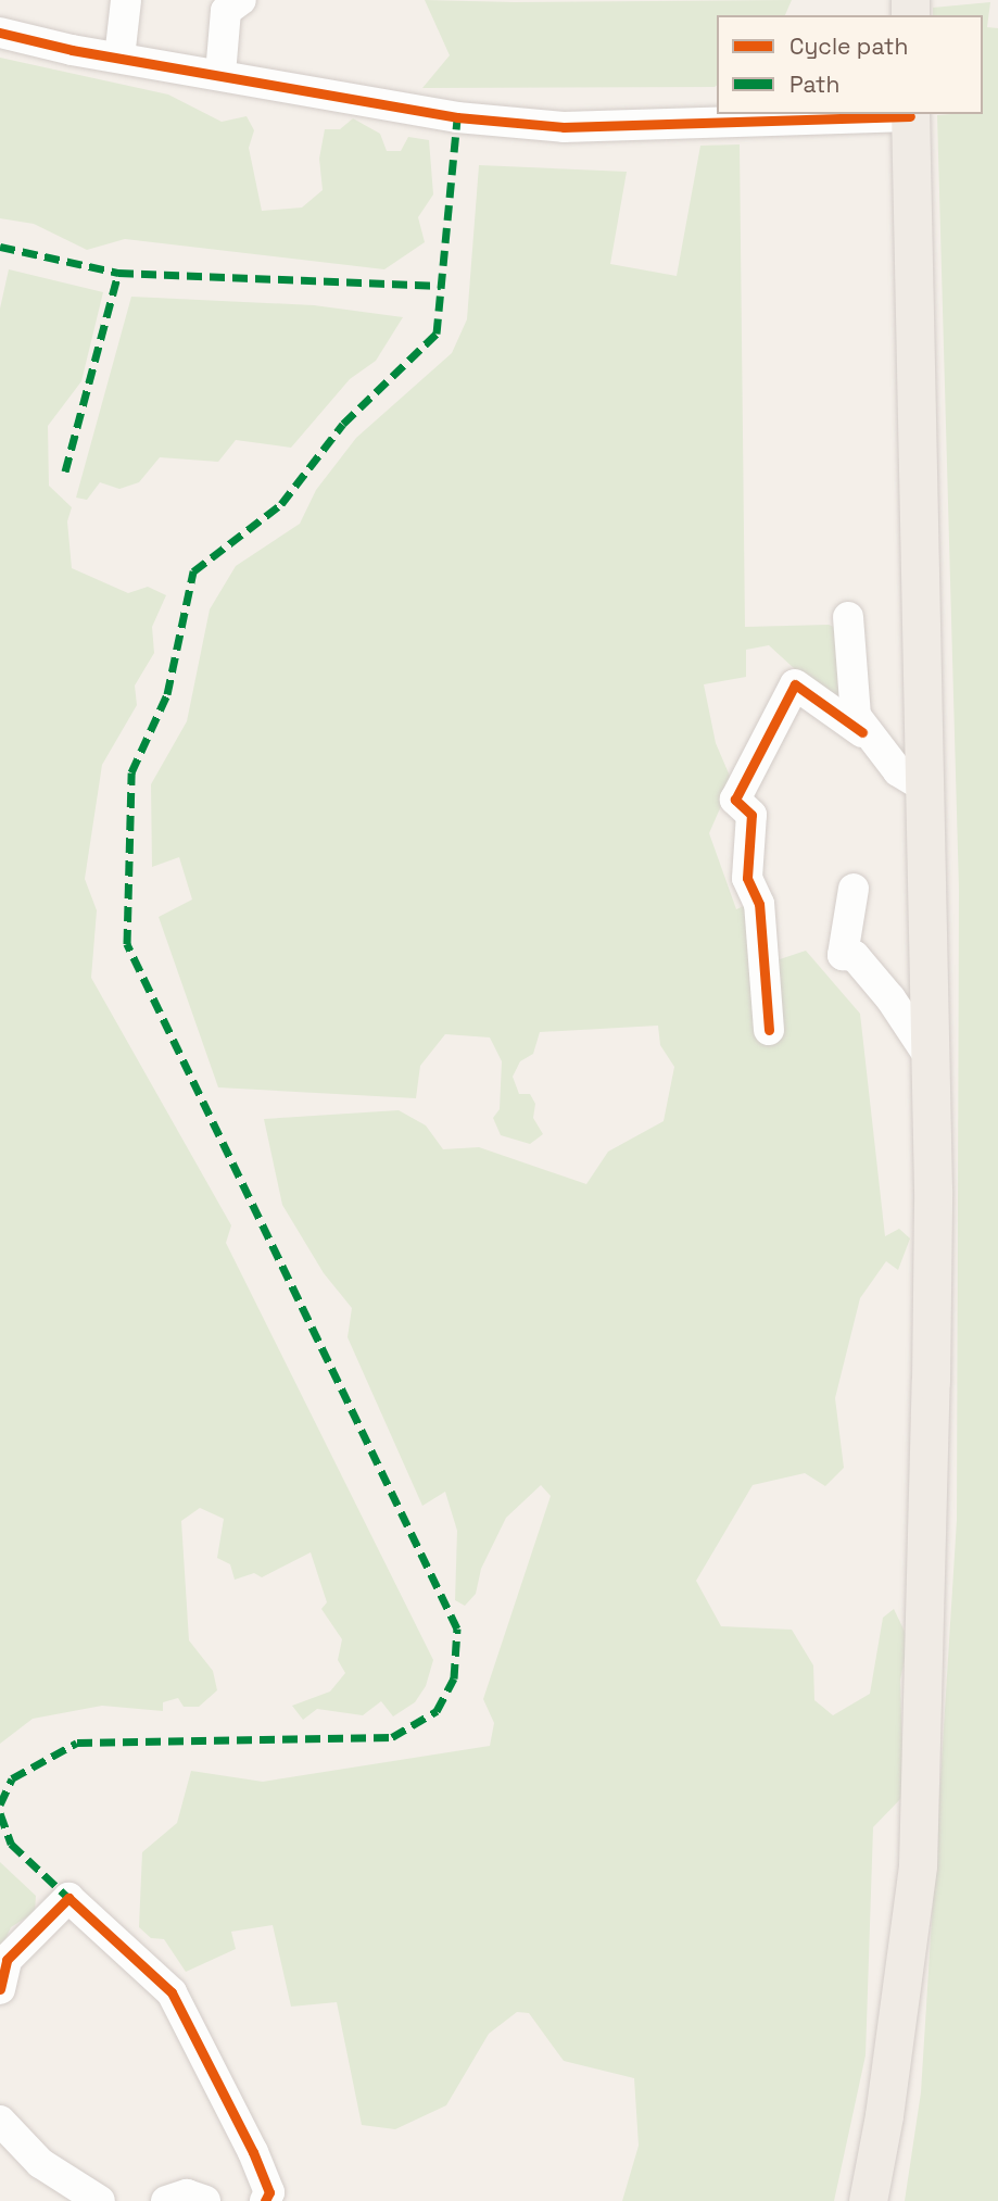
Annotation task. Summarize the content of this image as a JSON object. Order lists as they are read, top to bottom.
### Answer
{
  "legend": ["Cycle path", "Path"]
}
